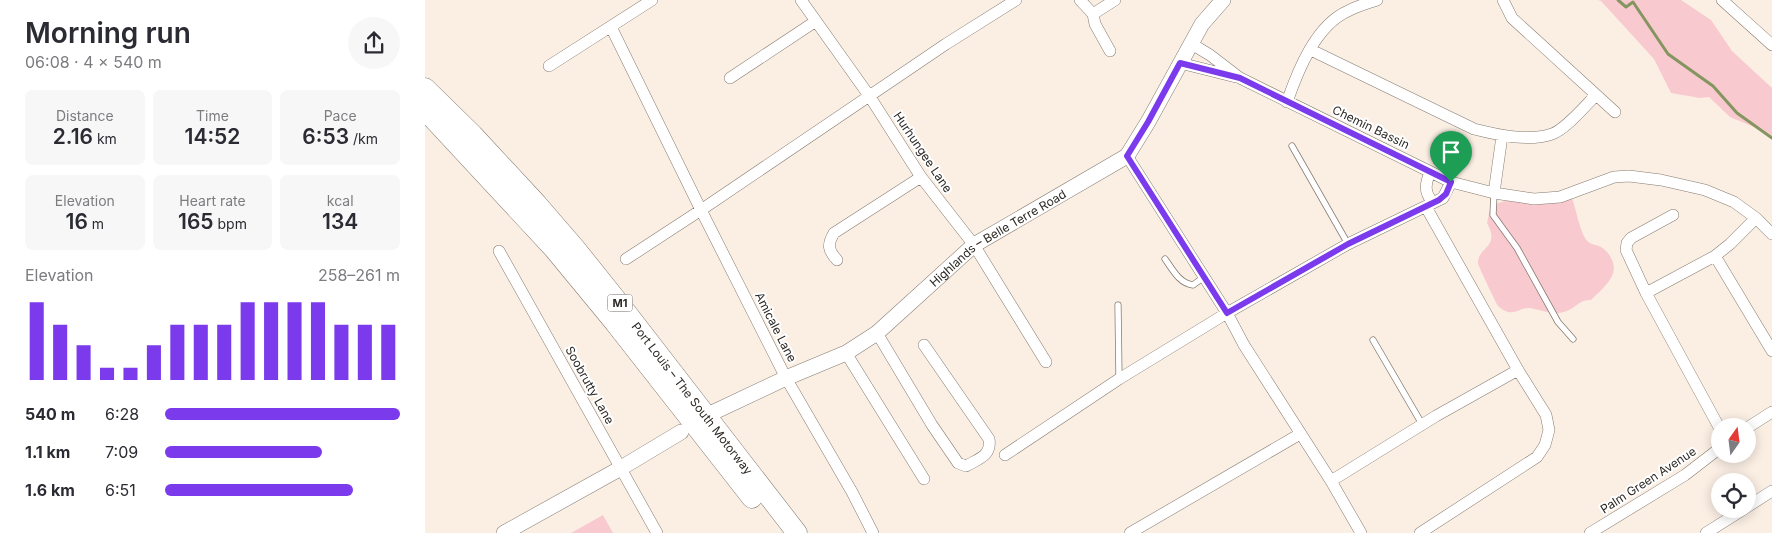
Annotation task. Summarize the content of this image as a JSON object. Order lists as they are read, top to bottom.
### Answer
{
  "streets": {
    "highway": ["M1", "Port Louis – The South Motorway"],
    "street": [
      "Chemin Bassin",
      "Hurhungee Lane",
      "Highlands – Belle Terre Road",
      "Amicale Lane",
      "Soobrutty Lane",
      "Palm Green Avenue"
    ]
  },
  "crossings": [
    ["Hurhungee Lane", "Highlands – Belle Terre Road"],
    ["Highlands – Belle Terre Road", "Amicale Lane"]
  ],
  "north": "top",
  "page": {
    "heading": ["Morning run", "06:08 · 4 × 540 m"],
    "stats": [
      ["Distance", "2.16 km"],
      ["Time", "14:52"],
      ["Pace", "6:53 /km"],
      ["Elevation", "16 m"],
      ["Heart rate", "165 bpm"],
      ["kcal", "134"]
    ],
    "chart": ["Elevation", "258–261 m"],
    "list": [
      {
        "name": "540 m",
        "note": "6:28"
      },
      {
        "name": "1.1 km",
        "note": "7:09"
      },
      {
        "name": "1.6 km",
        "note": "6:51"
      }
    ]
  }
}
